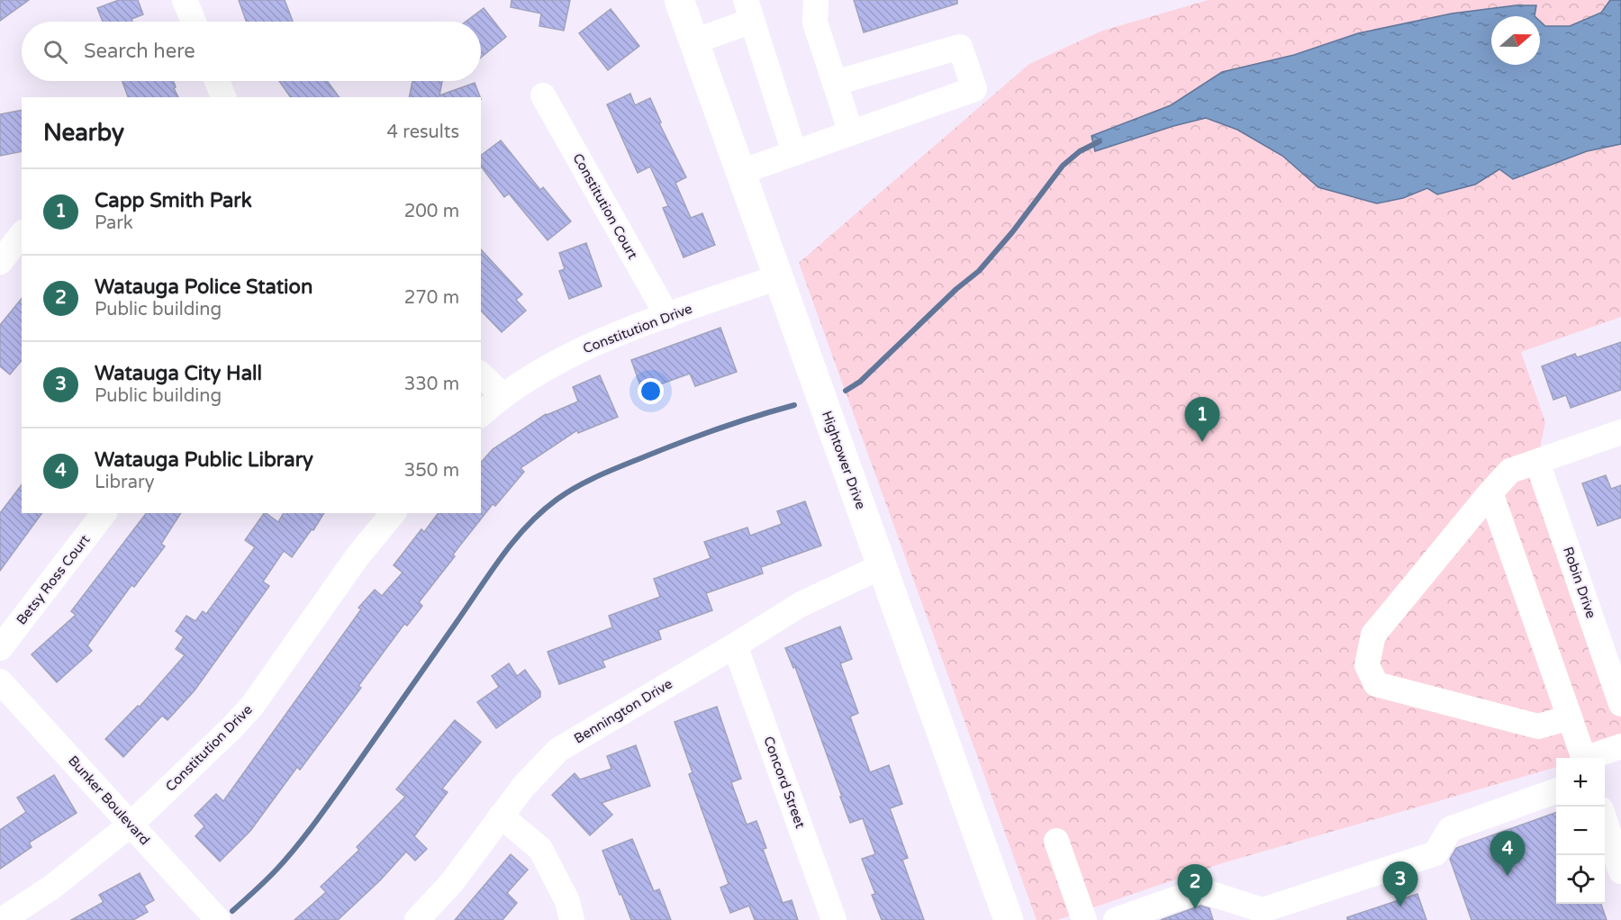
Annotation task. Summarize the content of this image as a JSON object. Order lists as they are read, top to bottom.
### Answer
{
  "streets": {
    "main road": ["Hightower Drive"],
    "street": [
      "Constitution Court",
      "Constitution Drive",
      "Betsy Ross Court",
      "Robin Drive",
      "Bennington Drive",
      "Concord Street",
      "Bunker Boulevard"
    ]
  },
  "crossings": [
    ["Constitution Court", "Constitution Drive"],
    ["Constitution Drive", "Hightower Drive"],
    ["Constitution Drive", "Bunker Boulevard"],
    ["Hightower Drive", "Bennington Drive"],
    ["Bennington Drive", "Concord Street"]
  ],
  "north": "right",
  "page": {
    "search": "Search here",
    "heading": ["Nearby", "4 results"],
    "list": [
      {
        "mark": "1",
        "name": "Capp Smith Park",
        "note": "Park",
        "value": "200 m"
      },
      {
        "mark": "2",
        "name": "Watauga Police Station",
        "note": "Public building",
        "value": "270 m"
      },
      {
        "mark": "3",
        "name": "Watauga City Hall",
        "note": "Public building",
        "value": "330 m"
      },
      {
        "mark": "4",
        "name": "Watauga Public Library",
        "note": "Library",
        "value": "350 m"
      }
    ],
    "pins": [
      "1",
      "4",
      "3",
      "2"
    ],
    "map_buttons": ["+", "−"]
  }
}
